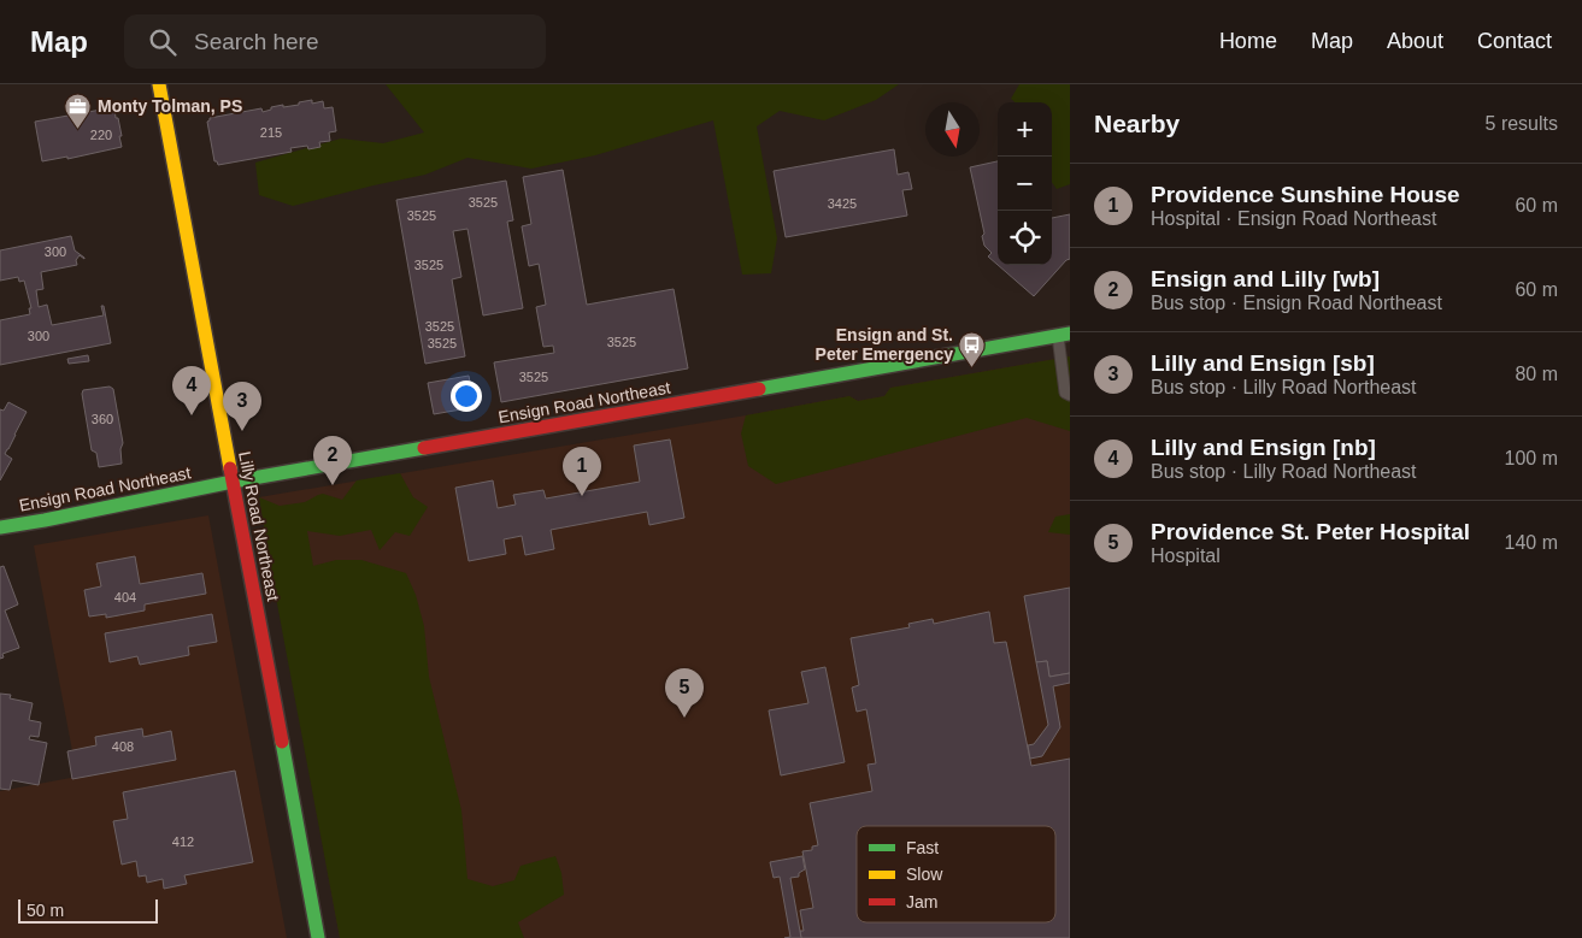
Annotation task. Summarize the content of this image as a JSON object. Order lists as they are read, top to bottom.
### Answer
{
  "streets": {
    "street": ["Ensign Road Northeast", "Lilly Road Northeast"]
  },
  "crossings": [
    ["Ensign Road Northeast", "Lilly Road Northeast"]
  ],
  "places": {
    "office": ["Monty Tolman, PS"],
    "bus stop": ["Ensign and St. Peter Emergency"]
  },
  "house_numbers": [
    "215",
    "220",
    "3525",
    "3425",
    "3525",
    "300",
    "3525",
    "3525",
    "300",
    "3525",
    "3525",
    "3525",
    "360",
    "404",
    "408",
    "412"
  ],
  "legend": ["Fast", "Slow", "Jam"],
  "scale_bar": "50 m",
  "north": "bottom",
  "page": {
    "header": "Map",
    "search": "Search here",
    "nav": [
      "Home",
      "Map",
      "About",
      "Contact"
    ],
    "heading": ["Nearby", "5 results"],
    "map_buttons": ["+", "−"],
    "list": [
      {
        "mark": "1",
        "name": "Providence Sunshine House",
        "note": "Hospital · Ensign Road Northeast",
        "value": "60 m"
      },
      {
        "mark": "2",
        "name": "Ensign and Lilly [wb]",
        "note": "Bus stop · Ensign Road Northeast",
        "value": "60 m"
      },
      {
        "mark": "3",
        "name": "Lilly and Ensign [sb]",
        "note": "Bus stop · Lilly Road Northeast",
        "value": "80 m"
      },
      {
        "mark": "4",
        "name": "Lilly and Ensign [nb]",
        "note": "Bus stop · Lilly Road Northeast",
        "value": "100 m"
      },
      {
        "mark": "5",
        "name": "Providence St. Peter Hospital",
        "note": "Hospital",
        "value": "140 m"
      }
    ],
    "pins": [
      "4",
      "3",
      "2",
      "1",
      "5"
    ],
    "scale": "50 m"
  }
}
